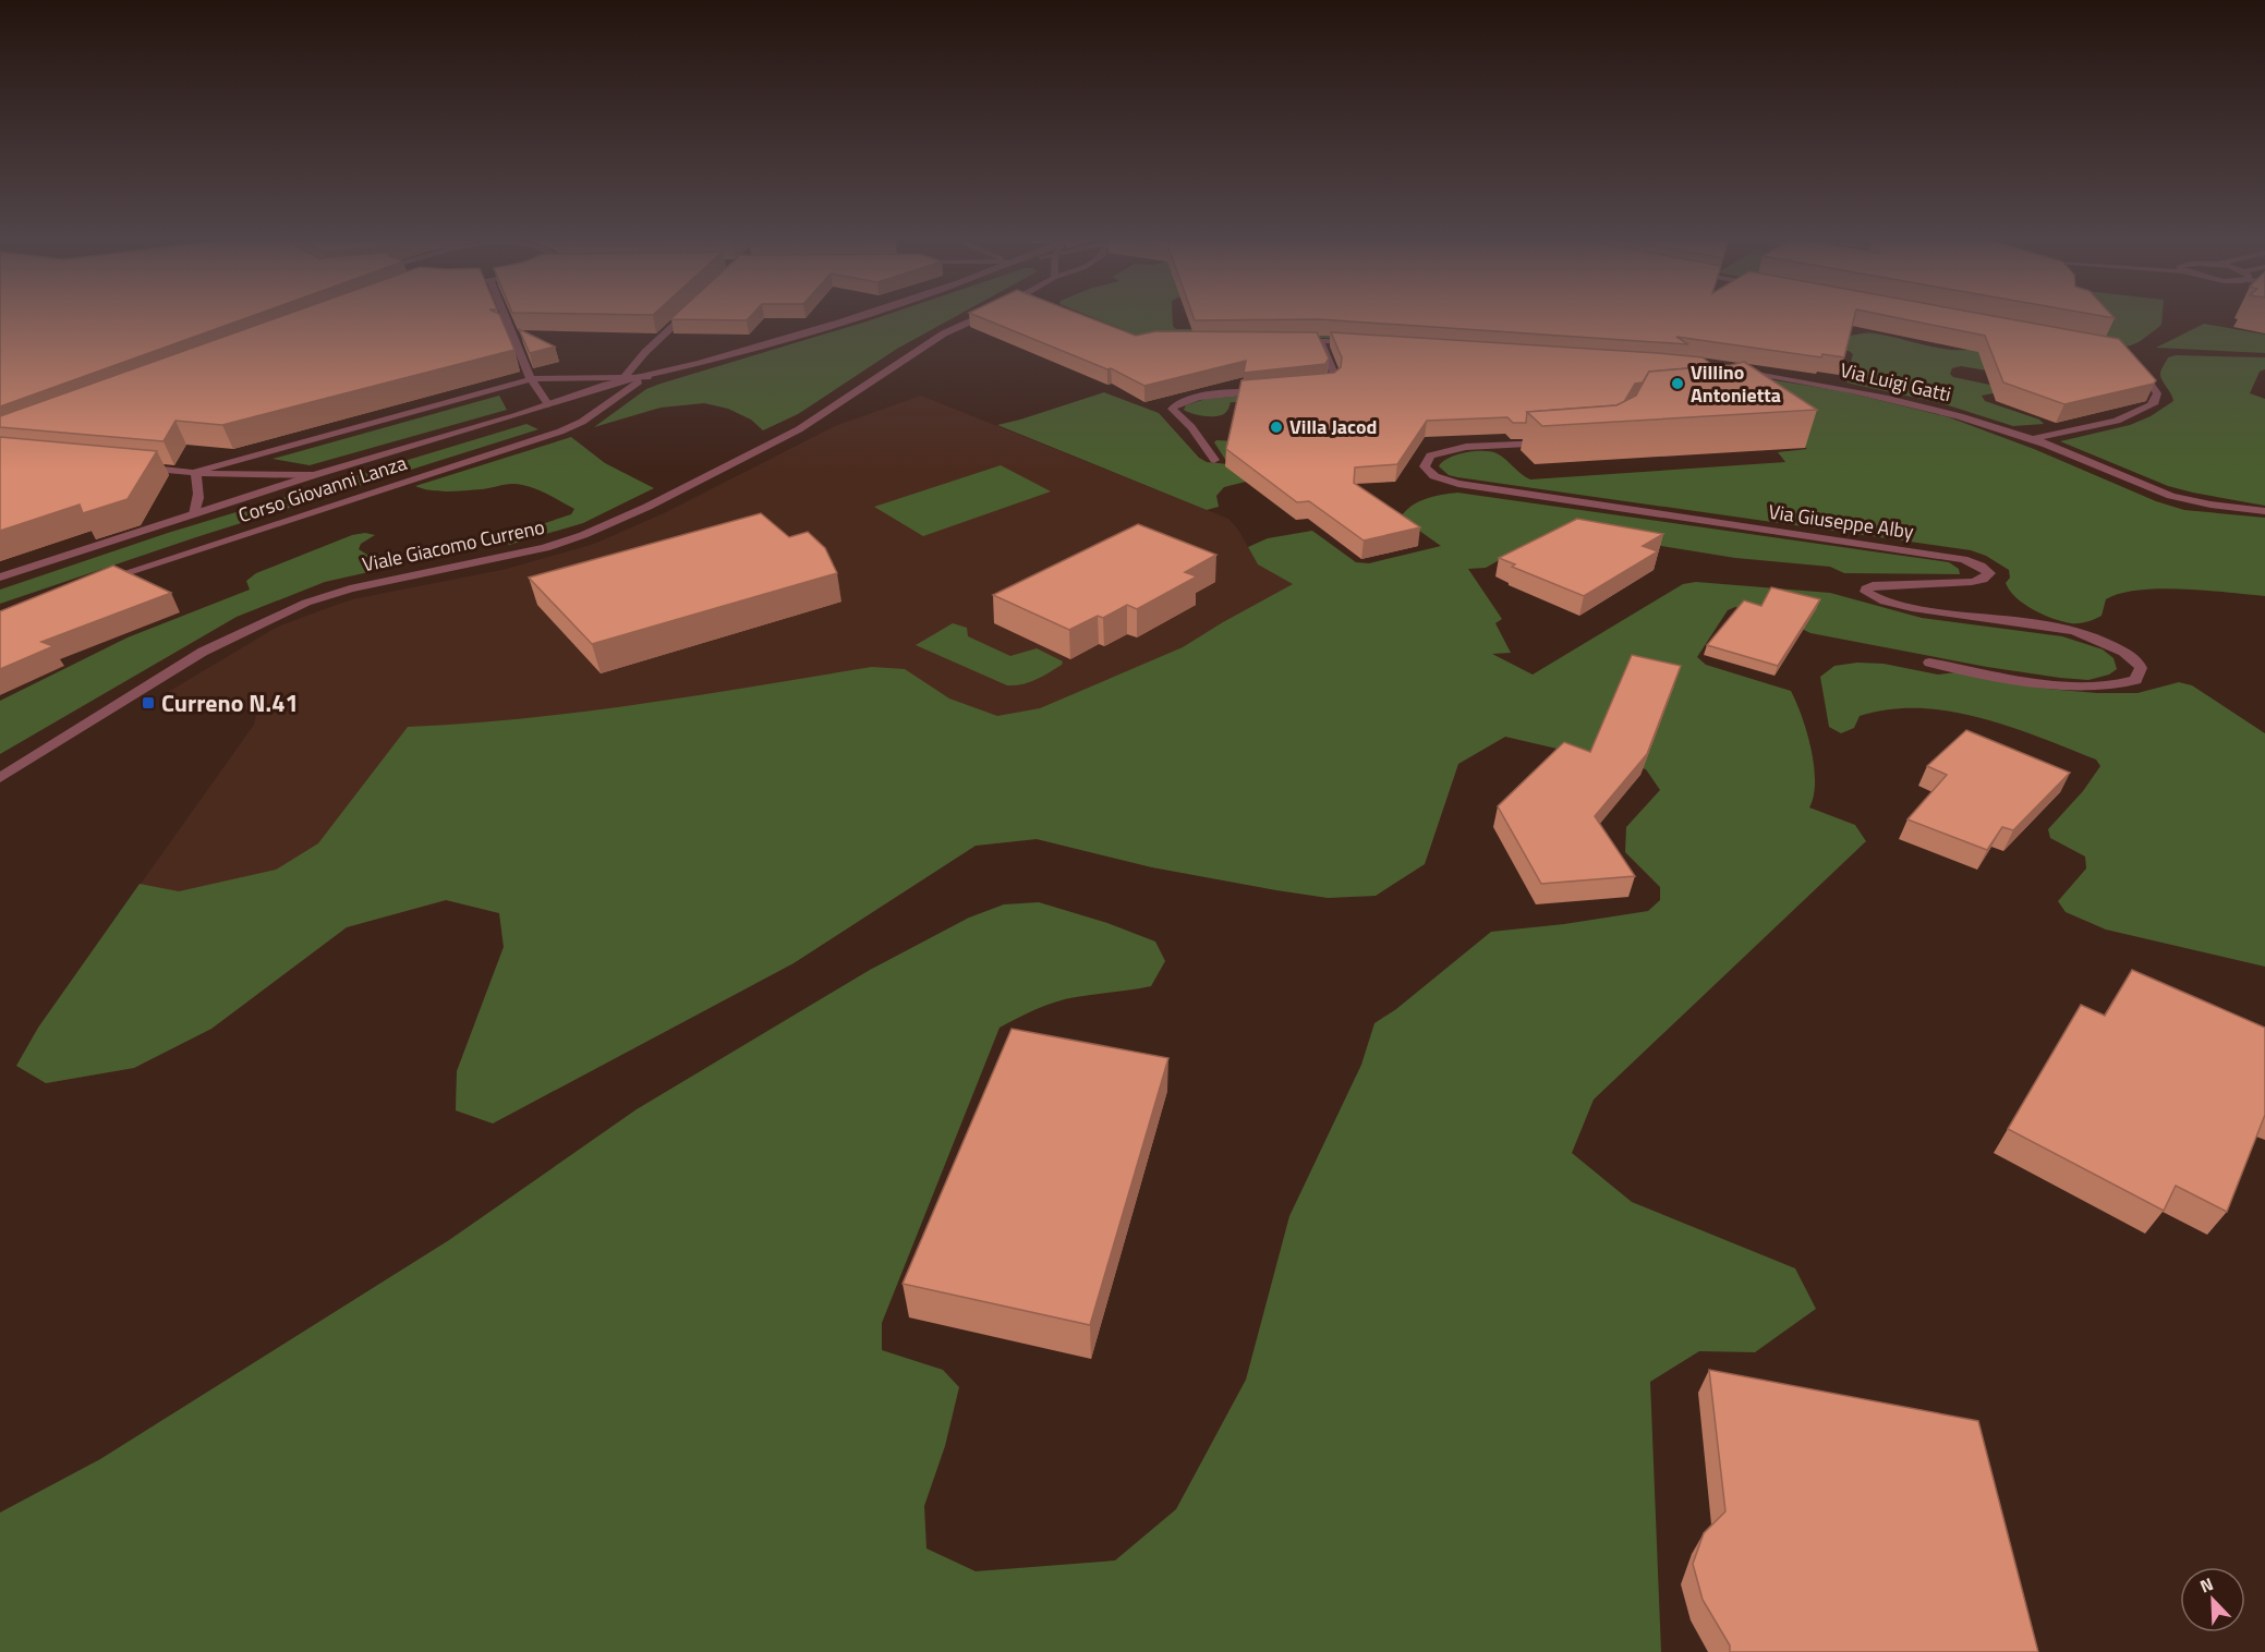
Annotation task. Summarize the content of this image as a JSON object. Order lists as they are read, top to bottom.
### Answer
{
  "streets": {
    "street": [
      "Via Luigi Gatti",
      "Corso Giovanni Lanza",
      "Via Giuseppe Alby",
      "Viale Giacomo Curreno"
    ]
  },
  "places": {
    "other": ["Villino Antonietta", "Villa Jacod"],
    "transit": ["Curreno N.41"]
  },
  "north": "top left"
}
